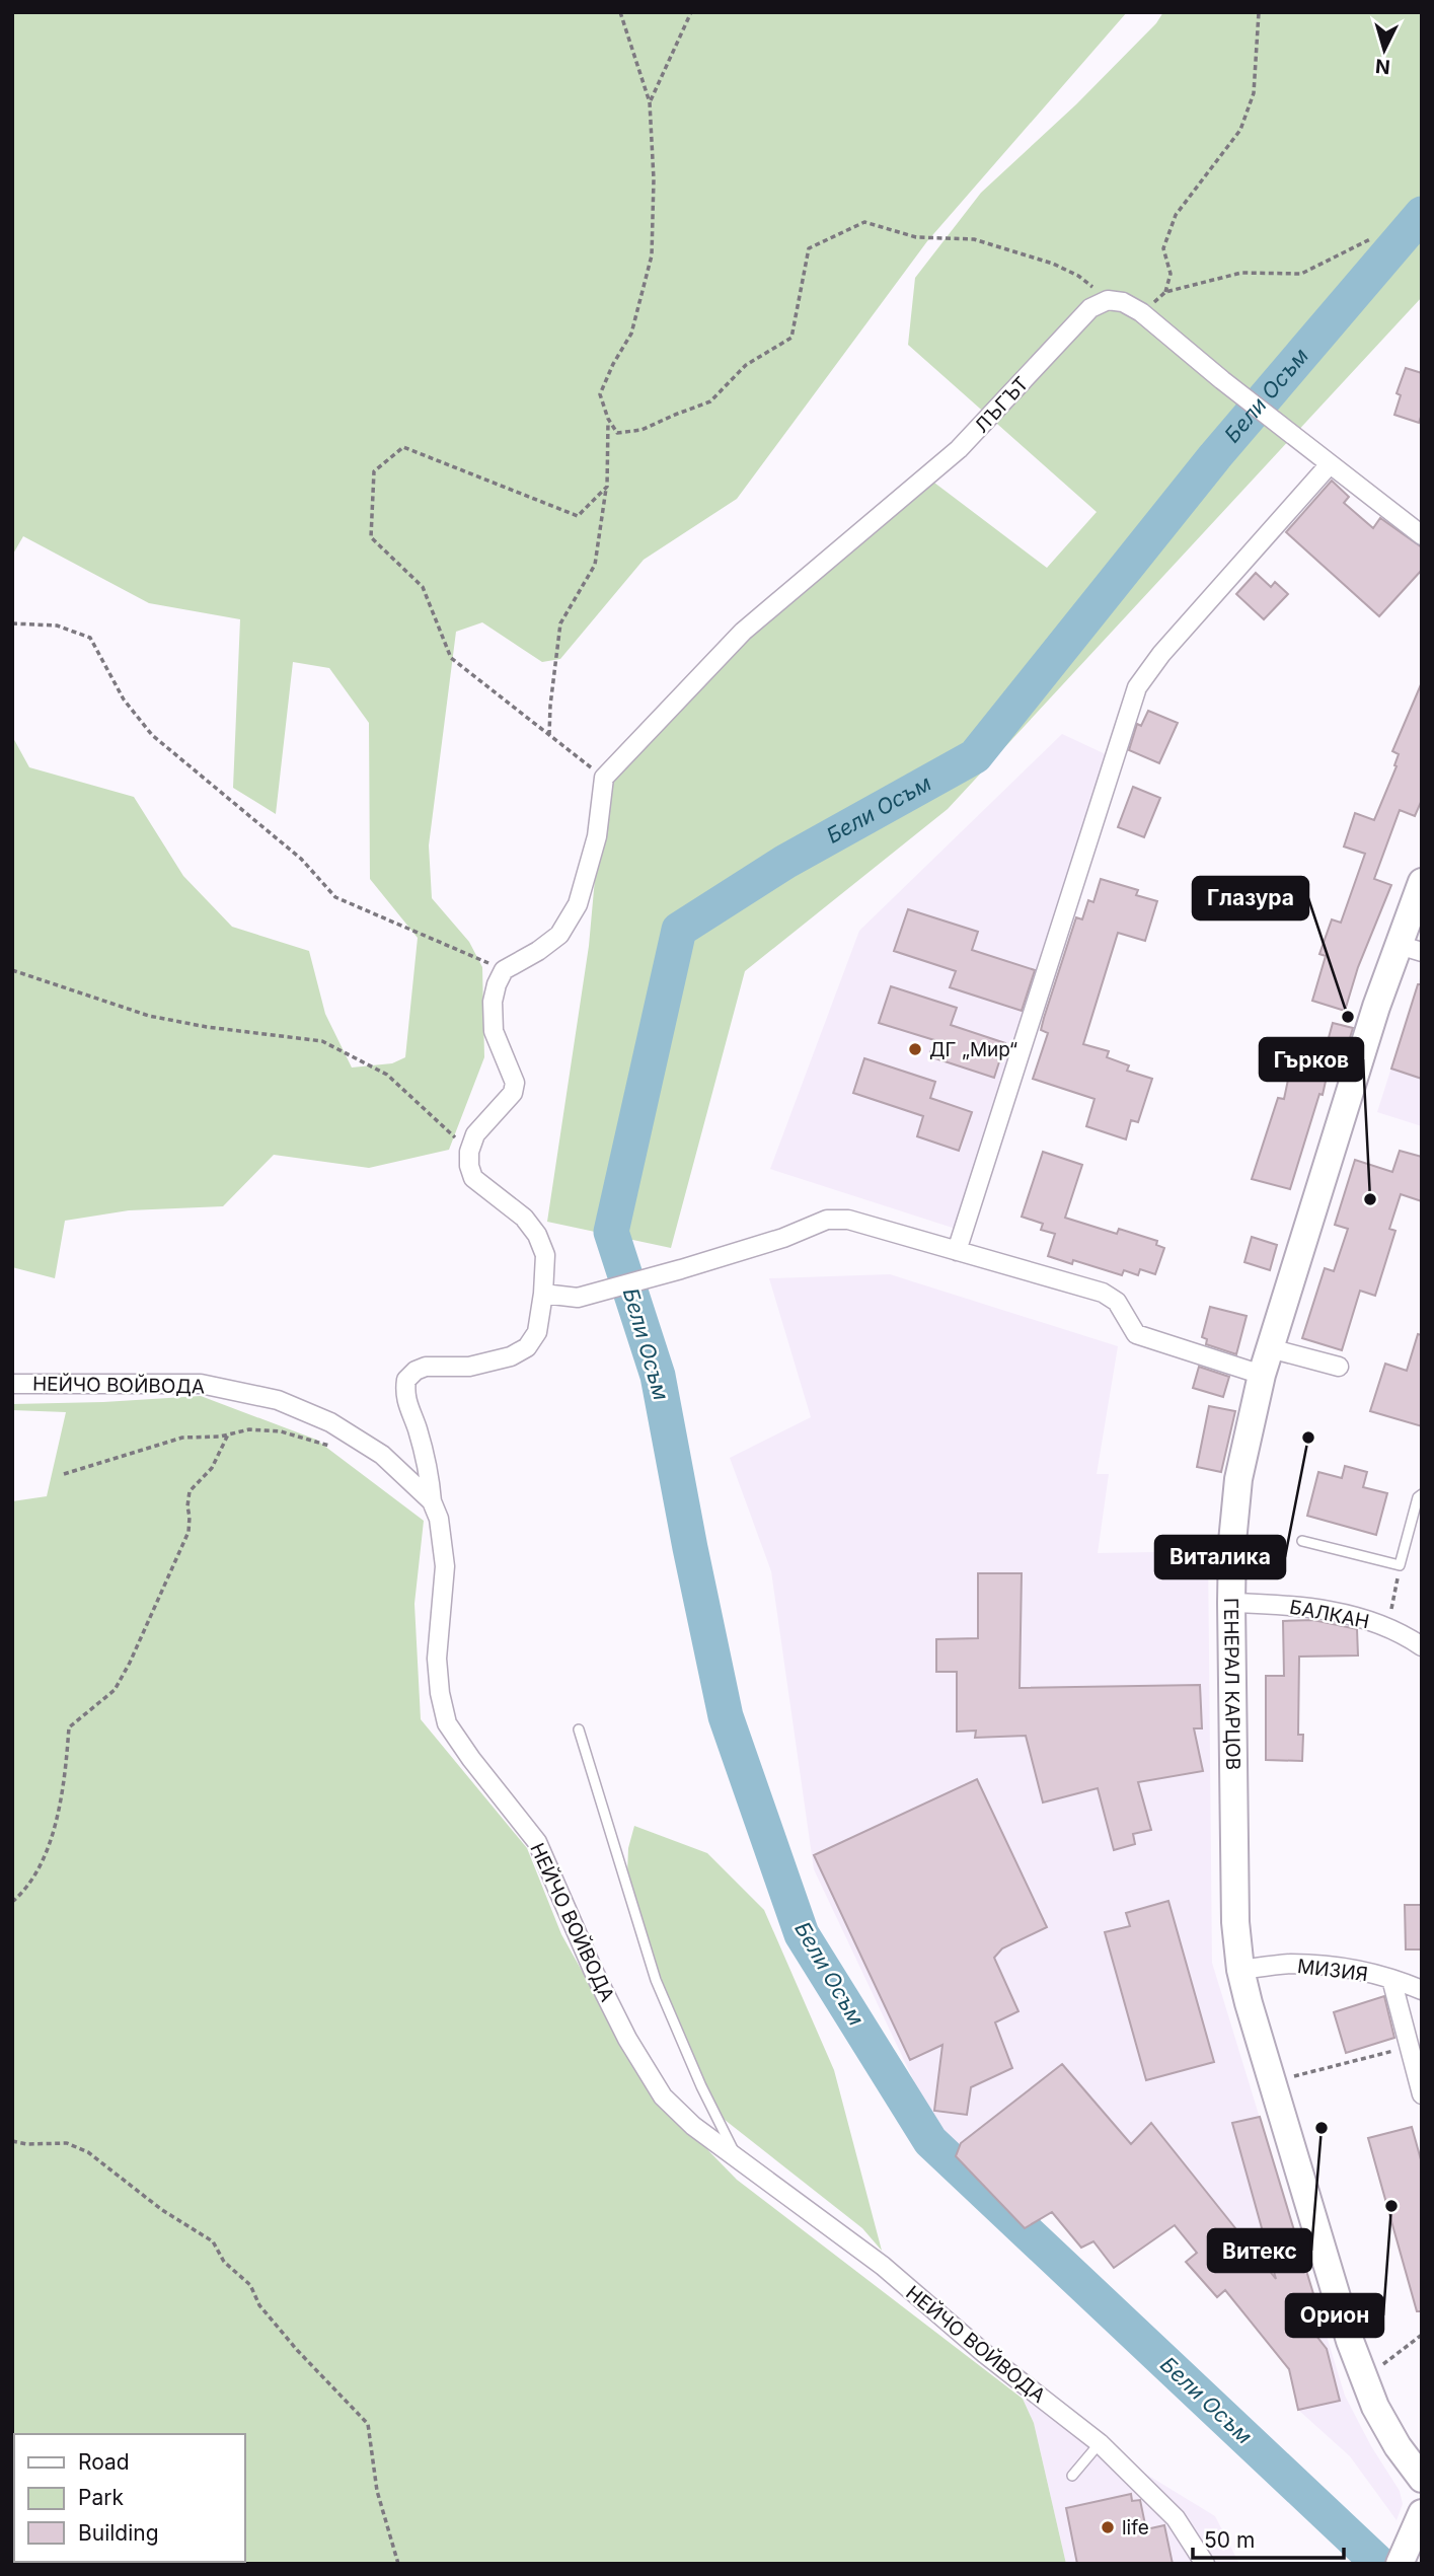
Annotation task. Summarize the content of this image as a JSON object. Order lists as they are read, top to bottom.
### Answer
{
  "streets": {
    "main road": ["ГЕНЕРАЛ КАРЦОВ"],
    "street": [
      "ЛЪГЪТ",
      "НЕЙЧО ВОЙВОДА",
      "БАЛКАН",
      "МИЗИЯ"
    ]
  },
  "crossings": [
    ["БАЛКАН", "ГЕНЕРАЛ КАРЦОВ"],
    ["ГЕНЕРАЛ КАРЦОВ", "МИЗИЯ"]
  ],
  "water": ["Бели Осъм"],
  "places": [
    "Глазура",
    "ДГ „Мир“",
    "Гърков",
    "Виталика",
    "Витекс",
    "Орион",
    "life"
  ],
  "legend": ["Road", "Park", "Building"],
  "scale_bar": "50 m",
  "north": "bottom"
}
